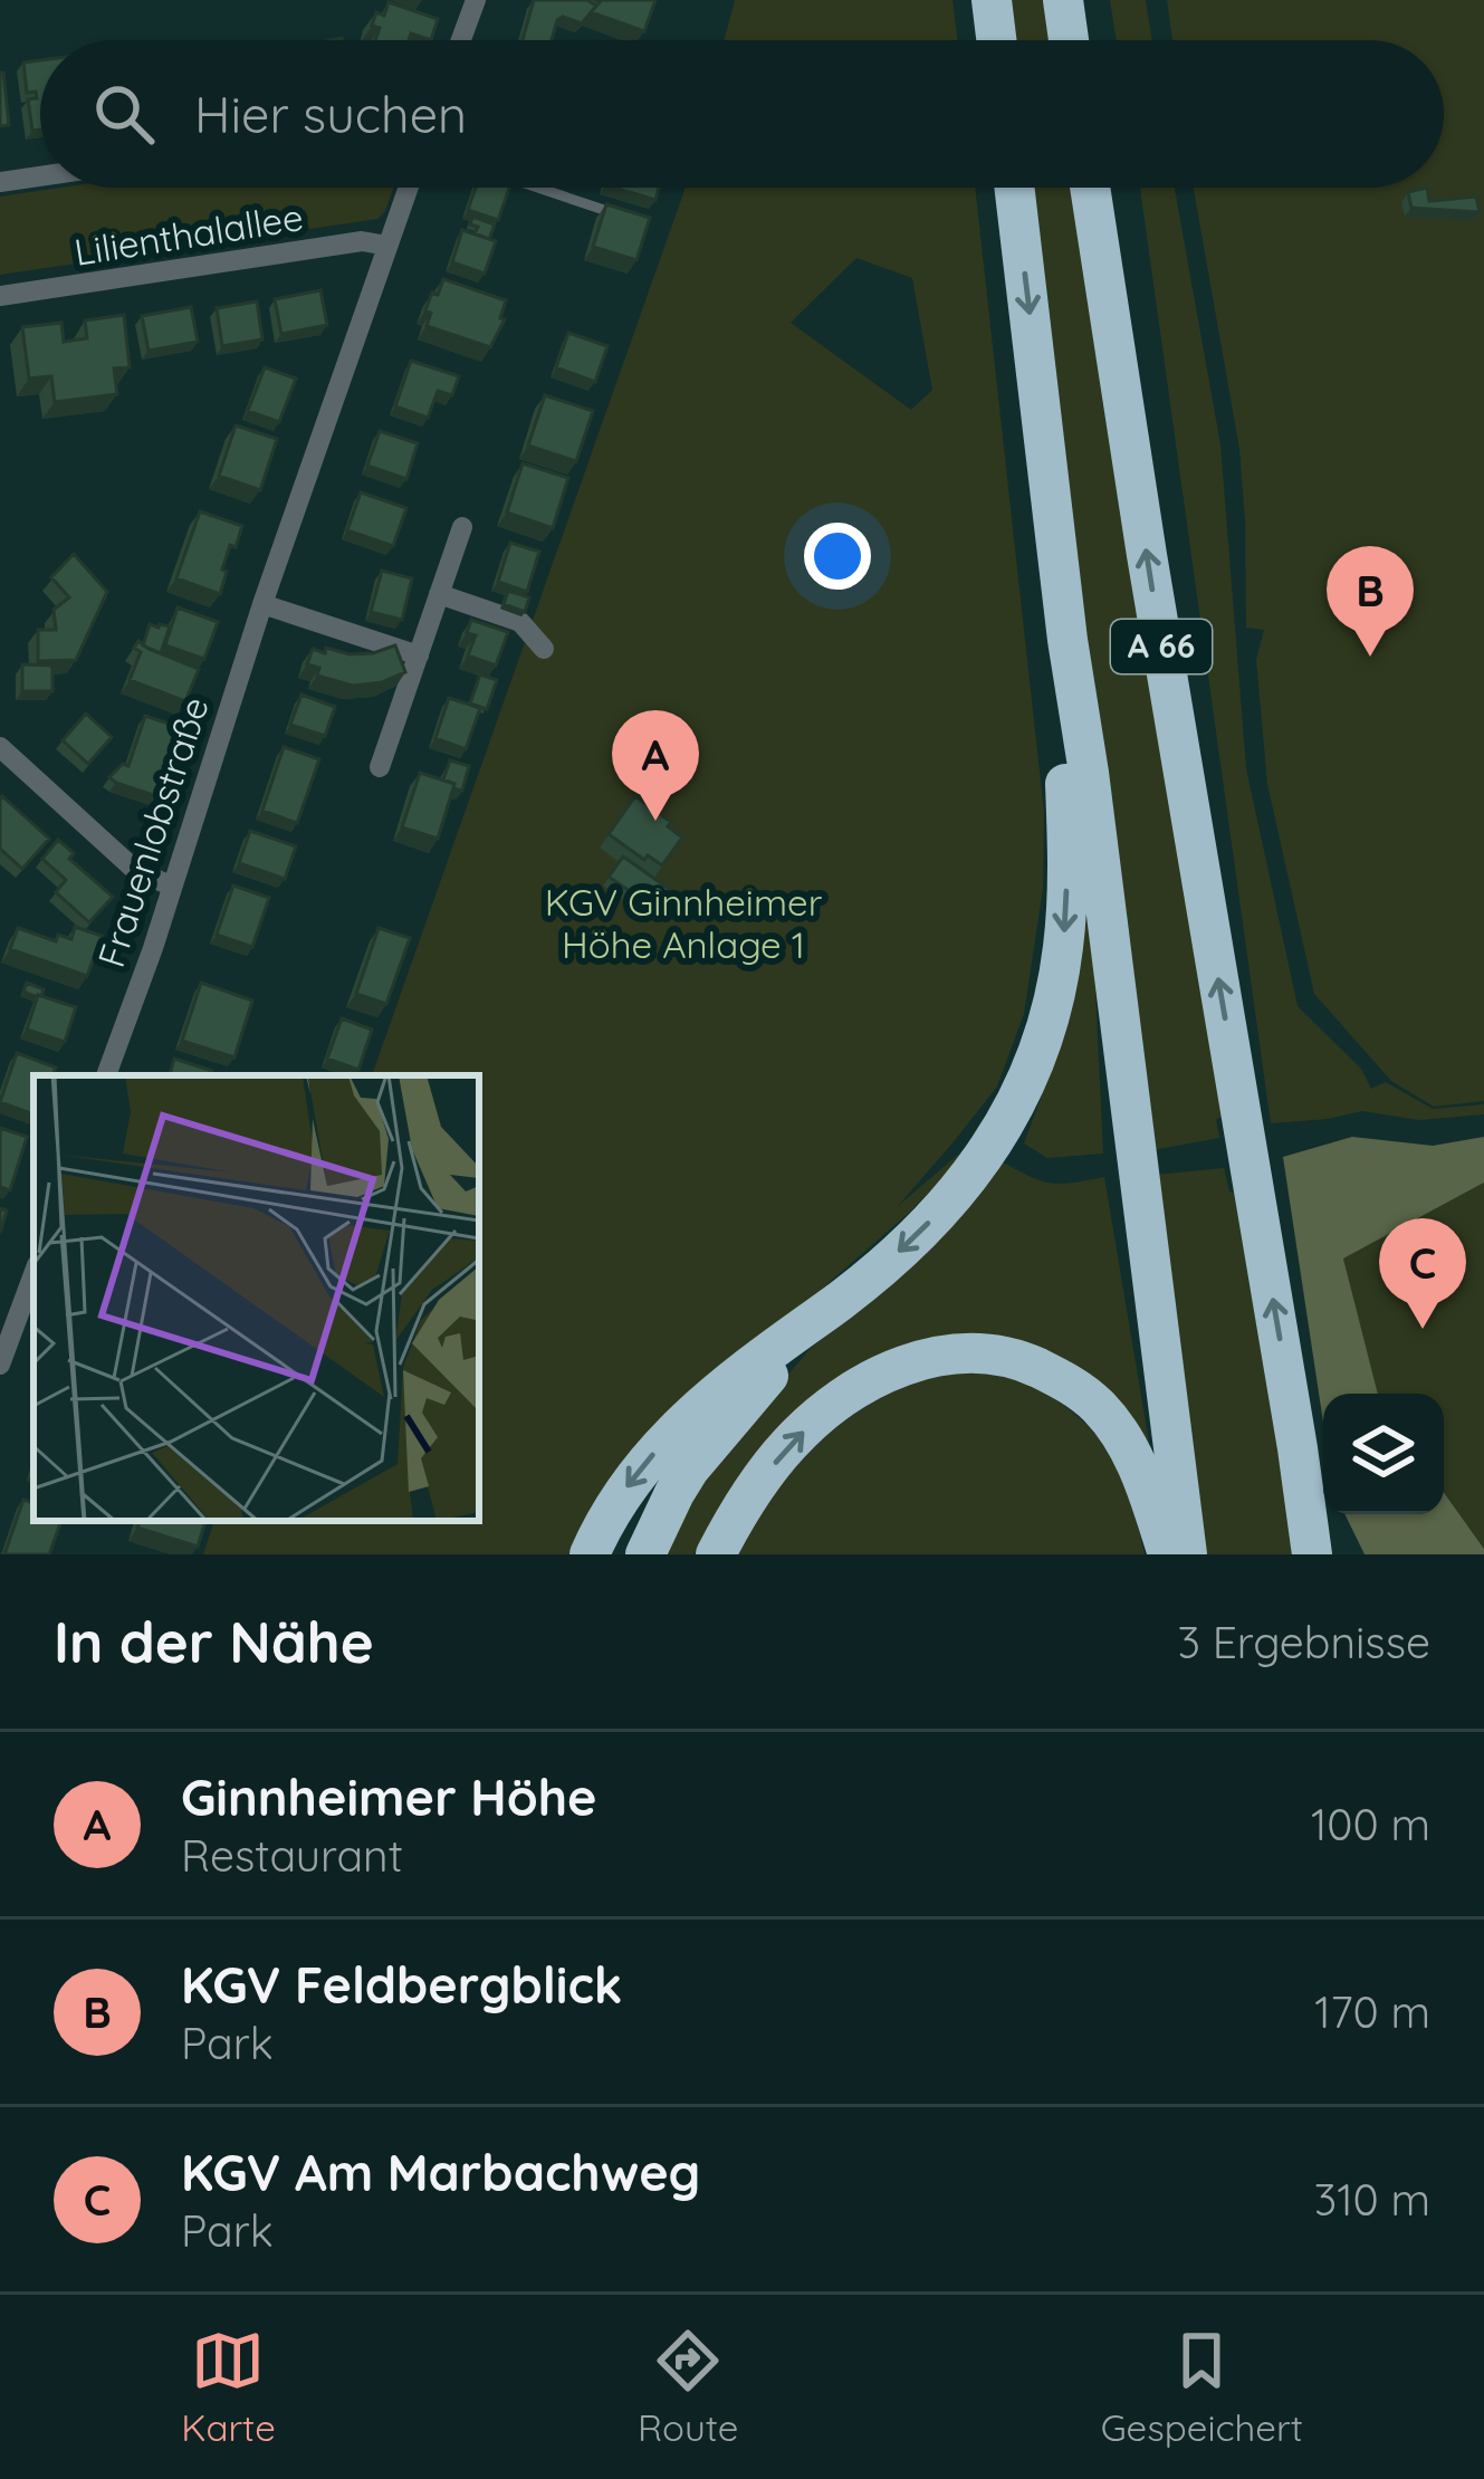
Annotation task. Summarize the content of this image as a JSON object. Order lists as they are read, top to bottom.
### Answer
{
  "streets": {
    "highway": ["A 66"],
    "street": ["Lilienthalallee", "Frauenlobstraße"]
  },
  "crossings": [
    ["Lilienthalallee", "Frauenlobstraße"]
  ],
  "parks": ["KGV Ginnheimer Höhe Anlage 1"],
  "page": {
    "search": "Hier suchen",
    "pins": ["B", "A", "C"],
    "heading": ["In der Nähe", "3 Ergebnisse"],
    "list": [
      {
        "mark": "A",
        "name": "Ginnheimer Höhe",
        "note": "Restaurant",
        "value": "100 m"
      },
      {
        "mark": "B",
        "name": "KGV Feldbergblick",
        "note": "Park",
        "value": "170 m"
      },
      {
        "mark": "C",
        "name": "KGV Am Marbachweg",
        "note": "Park",
        "value": "310 m"
      }
    ],
    "nav": ["Karte", "Route", "Gespeichert"]
  }
}
